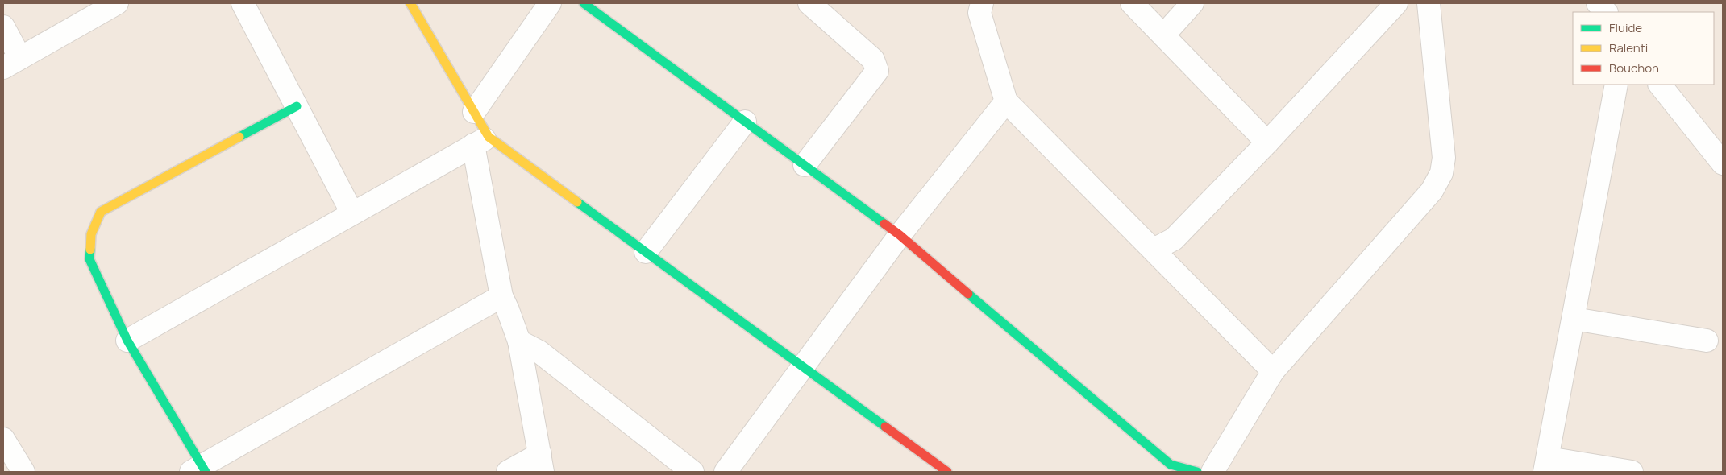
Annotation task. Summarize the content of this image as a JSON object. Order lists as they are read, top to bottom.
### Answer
{
  "legend": ["Fluide", "Ralenti", "Bouchon"]
}
